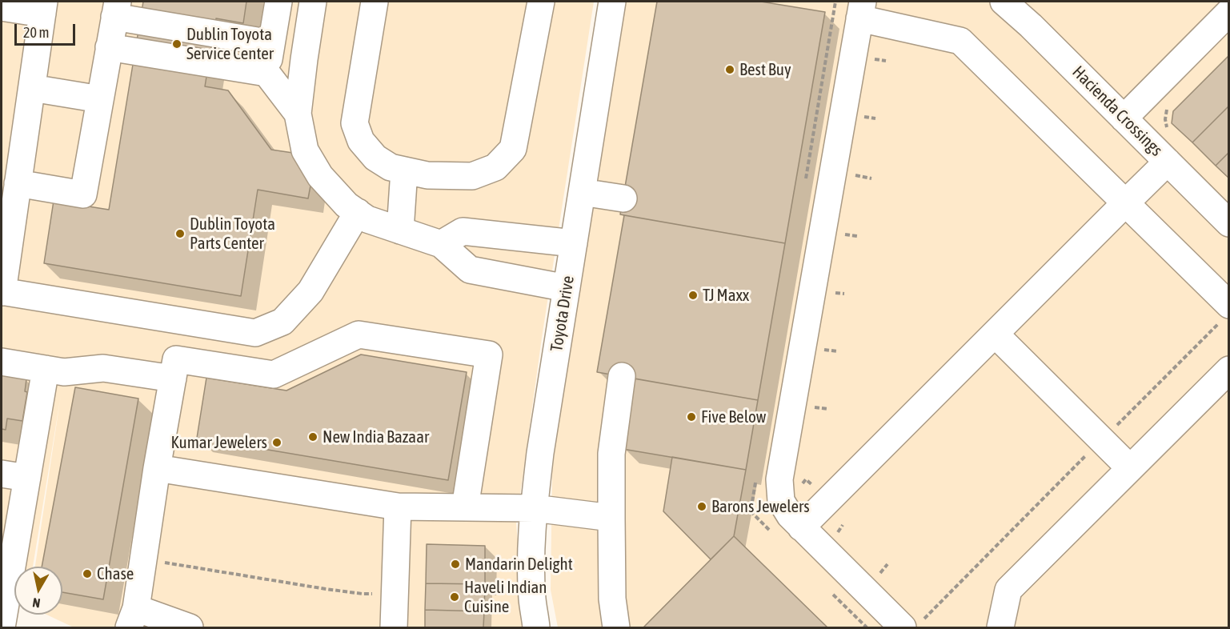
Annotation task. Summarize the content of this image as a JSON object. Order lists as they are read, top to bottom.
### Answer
{
  "streets": {
    "street": ["Hacienda Crossings", "Toyota Drive"]
  },
  "places": [
    "Dublin Toyota Service Center",
    "Best Buy",
    "Dublin Toyota Parts Center",
    "TJ Maxx",
    "Five Below",
    "New India Bazaar",
    "Kumar Jewelers",
    "Barons Jewelers",
    "Mandarin Delight",
    "Chase",
    "Haveli Indian Cuisine"
  ],
  "scale_bar": "20 m",
  "north": "bottom"
}
